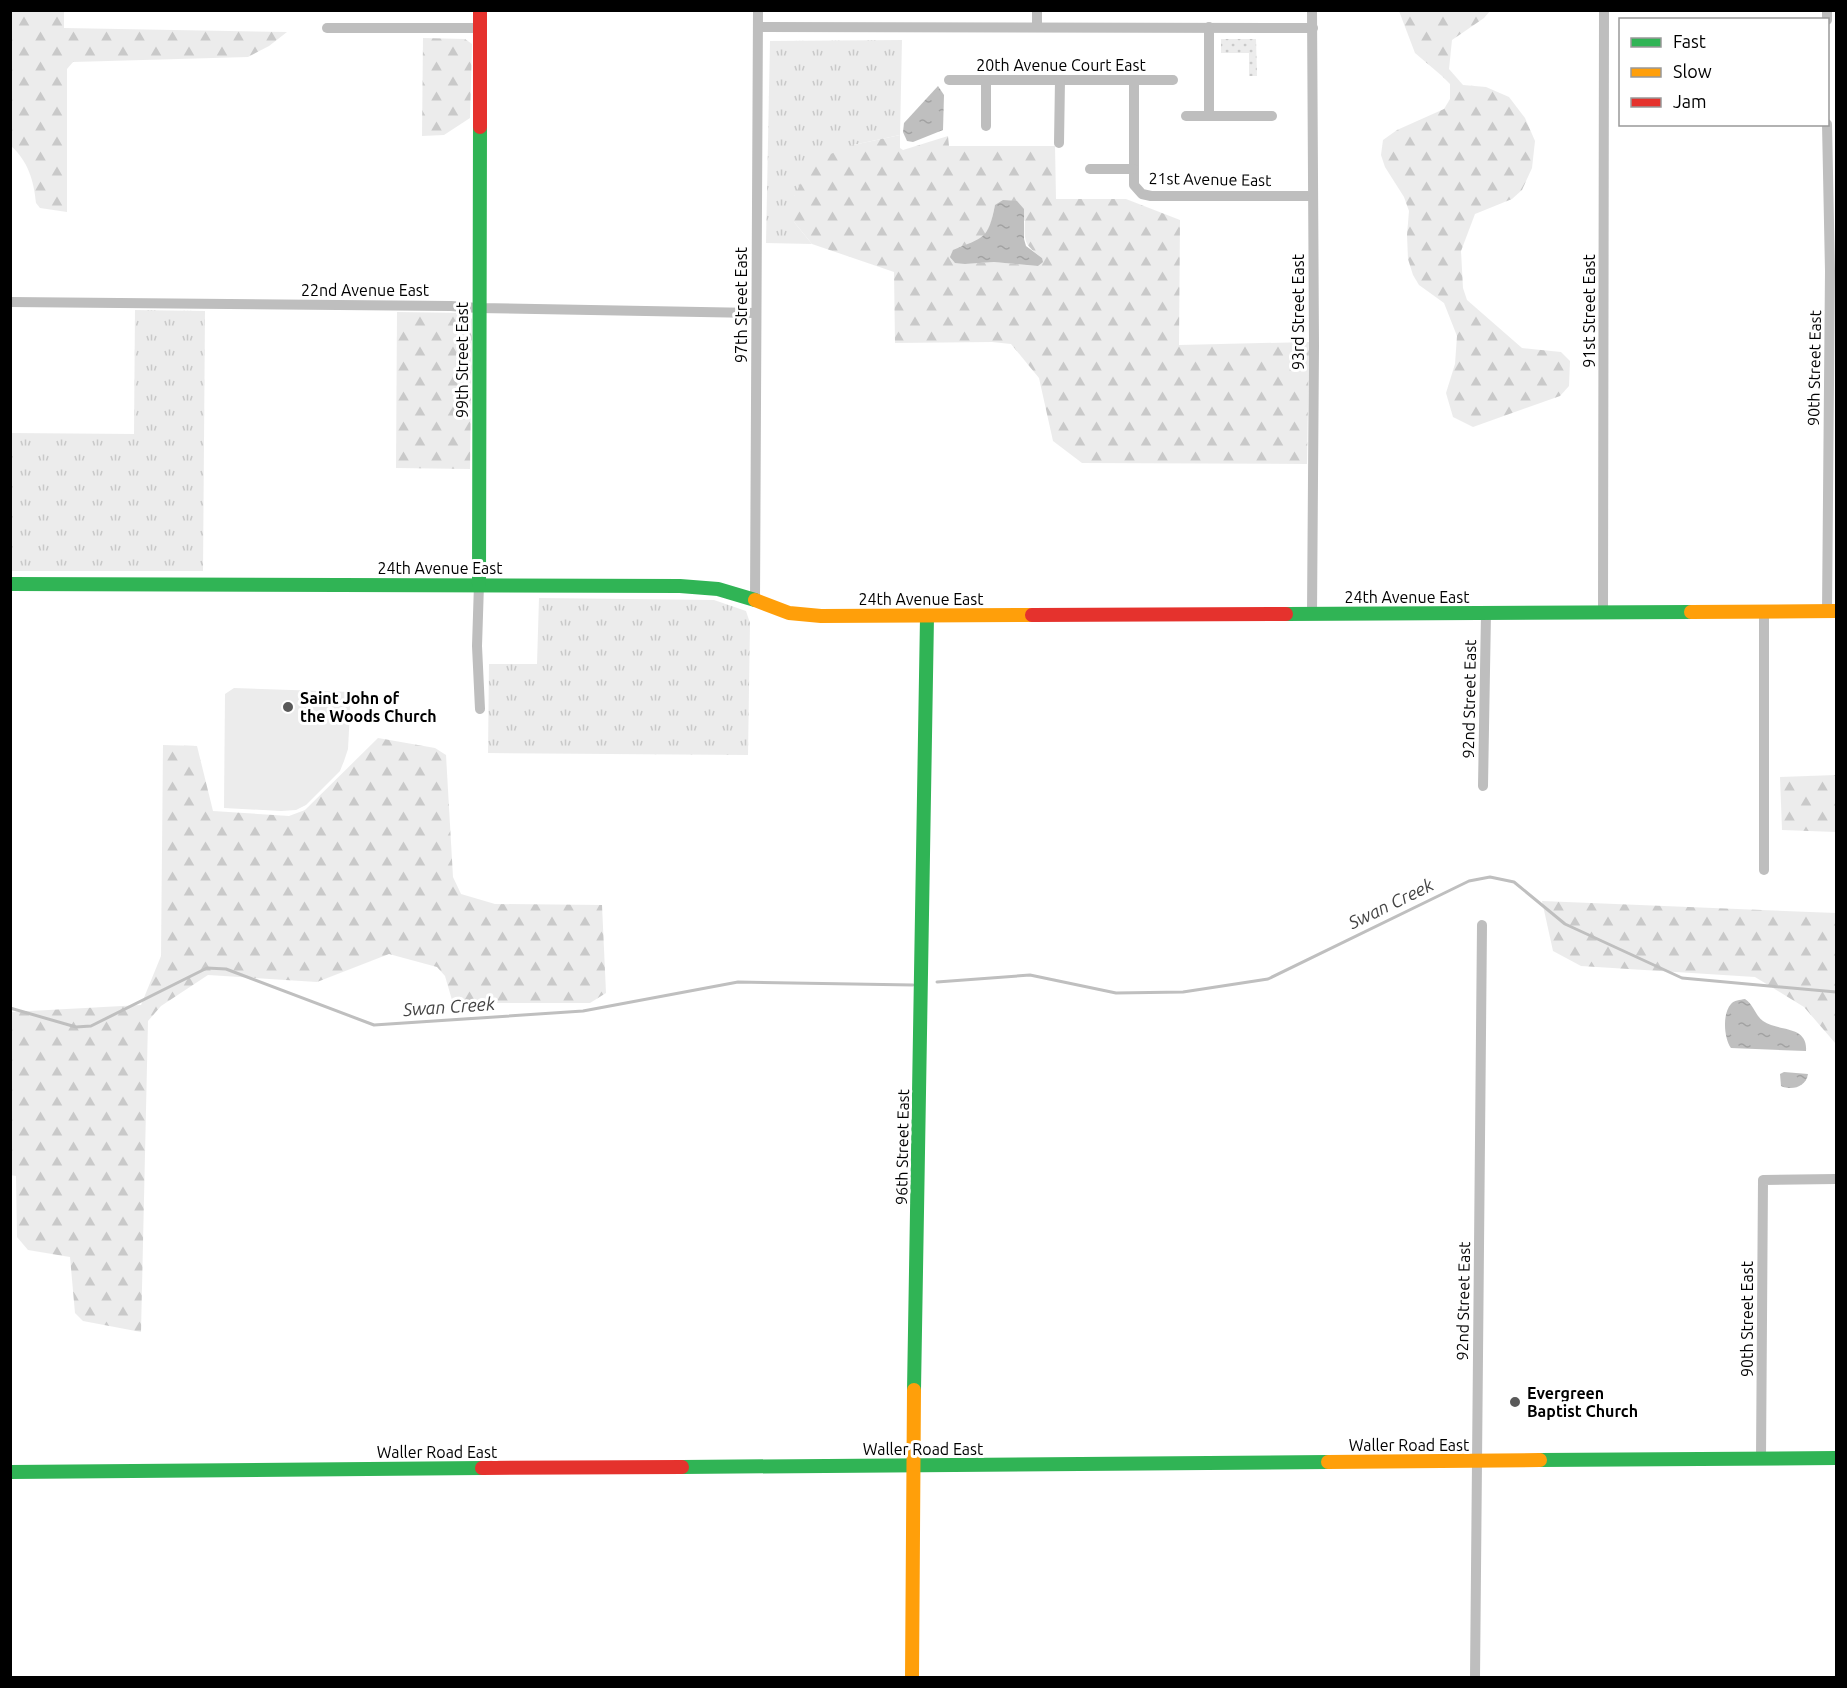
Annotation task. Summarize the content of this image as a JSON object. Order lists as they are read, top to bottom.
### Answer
{
  "streets": {
    "street": [
      "20th Avenue Court East",
      "21st Avenue East",
      "22nd Avenue East",
      "97th Street East",
      "91st Street East",
      "93rd Street East",
      "99th Street East",
      "90th Street East",
      "24th Avenue East",
      "92nd Street East",
      "96th Street East",
      "Waller Road East"
    ]
  },
  "crossings": [
    ["21st Avenue East", "93rd Street East"],
    ["22nd Avenue East", "97th Street East"],
    ["22nd Avenue East", "99th Street East"],
    ["97th Street East", "24th Avenue East"],
    ["91st Street East", "24th Avenue East"],
    ["93rd Street East", "24th Avenue East"],
    ["99th Street East", "24th Avenue East"],
    ["90th Street East", "24th Avenue East"],
    ["90th Street East", "Waller Road East"],
    ["24th Avenue East", "92nd Street East"],
    ["24th Avenue East", "96th Street East"],
    ["92nd Street East", "Waller Road East"],
    ["96th Street East", "Waller Road East"]
  ],
  "water": ["Swan Creek"],
  "places": ["Saint John of the Woods Church", "Evergreen Baptist Church"],
  "legend": ["Fast", "Slow", "Jam"]
}
